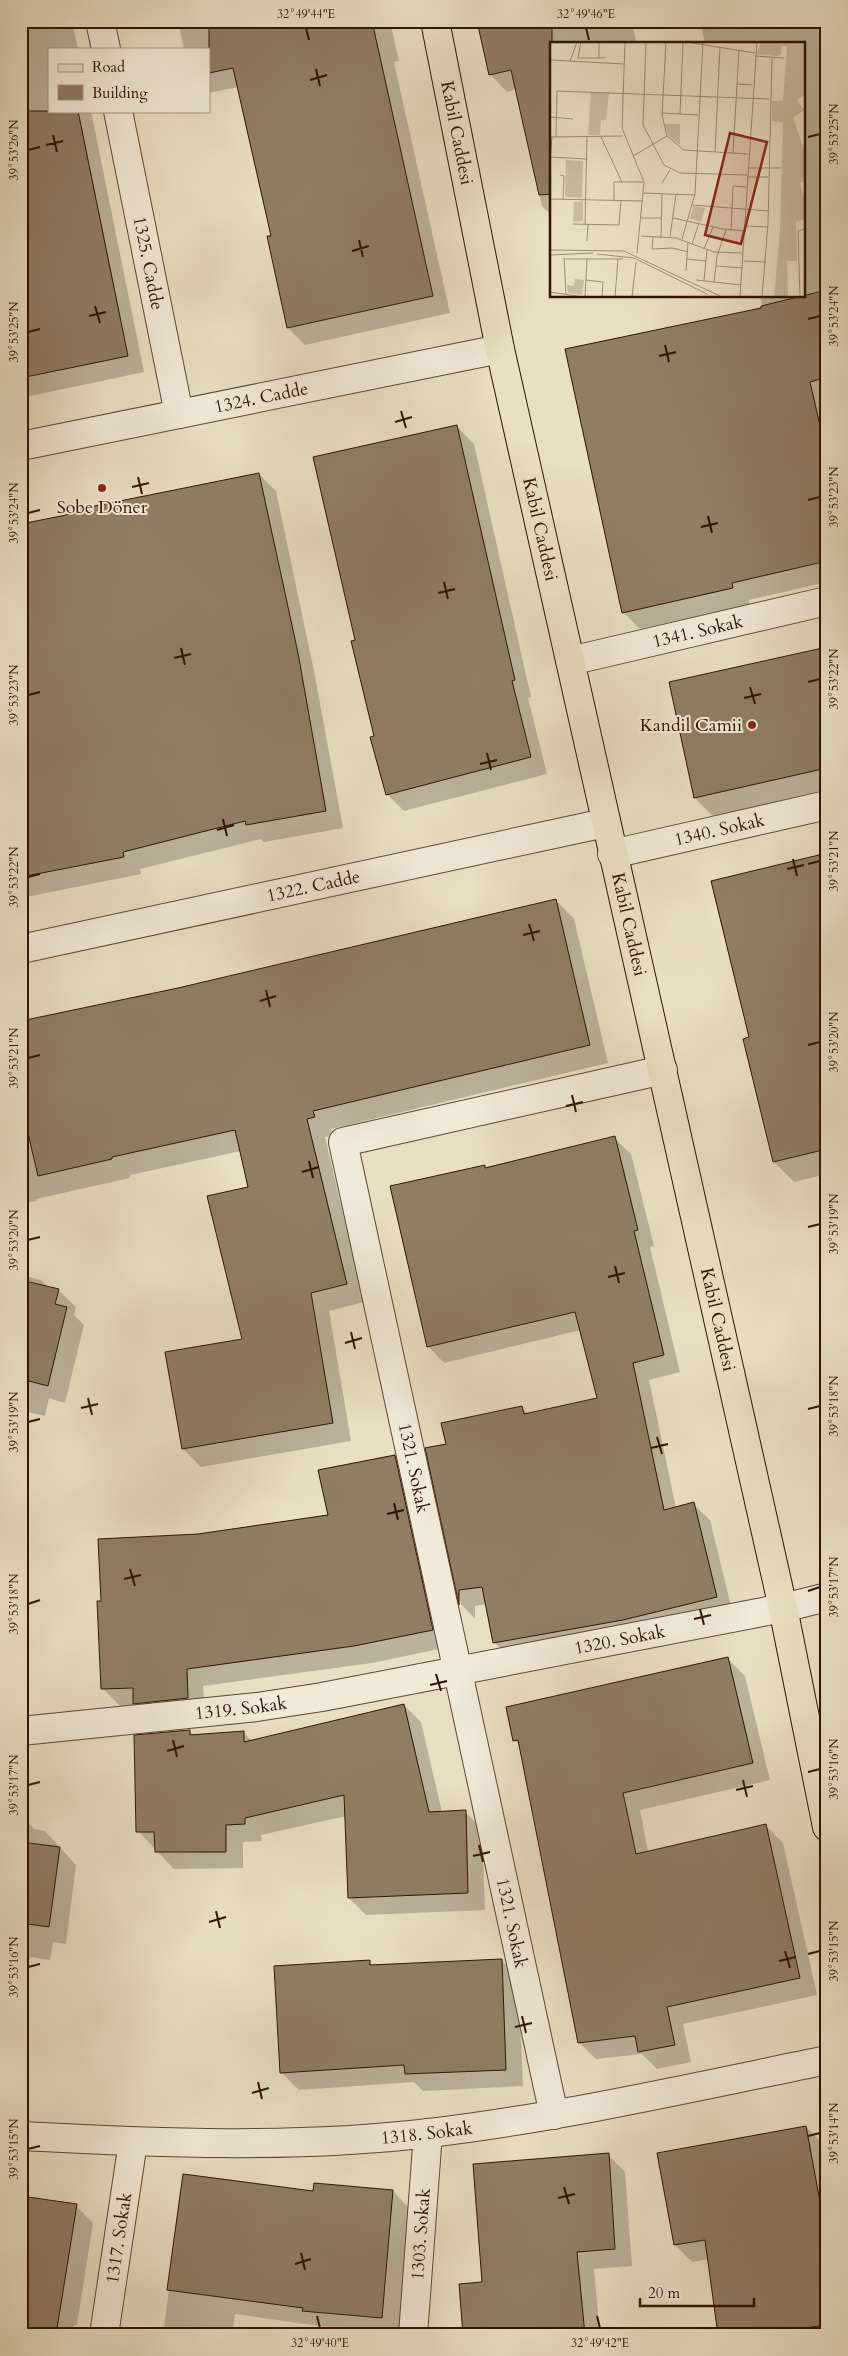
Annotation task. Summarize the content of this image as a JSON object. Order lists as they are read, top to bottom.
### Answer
{
  "streets": {
    "main road": ["Kabil Caddesi"],
    "street": [
      "1325. Cadde",
      "1324. Cadde",
      "1341. Sokak",
      "1340. Sokak",
      "1322. Cadde",
      "1321. Sokak",
      "1320. Sokak",
      "1319. Sokak",
      "1318. Sokak",
      "1303. Sokak",
      "1317. Sokak"
    ]
  },
  "crossings": [
    ["Kabil Caddesi", "1324. Cadde"],
    ["Kabil Caddesi", "1341. Sokak"],
    ["Kabil Caddesi", "1340. Sokak"],
    ["Kabil Caddesi", "1322. Cadde"],
    ["Kabil Caddesi", "1321. Sokak"],
    ["Kabil Caddesi", "1320. Sokak"],
    ["1325. Cadde", "1324. Cadde"],
    ["1321. Sokak", "1320. Sokak"],
    ["1321. Sokak", "1319. Sokak"],
    ["1321. Sokak", "1318. Sokak"],
    ["1320. Sokak", "1319. Sokak"],
    ["1318. Sokak", "1303. Sokak"],
    ["1318. Sokak", "1317. Sokak"]
  ],
  "places": ["Sobe Döner", "Kandil Camii"],
  "legend": ["Road", "Building"],
  "scale_bar": "20 m",
  "coordinates": [
    "32°49'44\"E",
    "32°49'46\"E",
    "39°53'25\"N",
    "39°53'26\"N",
    "39°53'24\"N",
    "39°53'23\"N",
    "39°53'22\"N",
    "39°53'21\"N",
    "39°53'20\"N",
    "39°53'19\"N",
    "39°53'18\"N",
    "39°53'17\"N",
    "39°53'16\"N",
    "39°53'15\"N",
    "39°53'14\"N",
    "32°49'40\"E",
    "32°49'42\"E"
  ]
}
